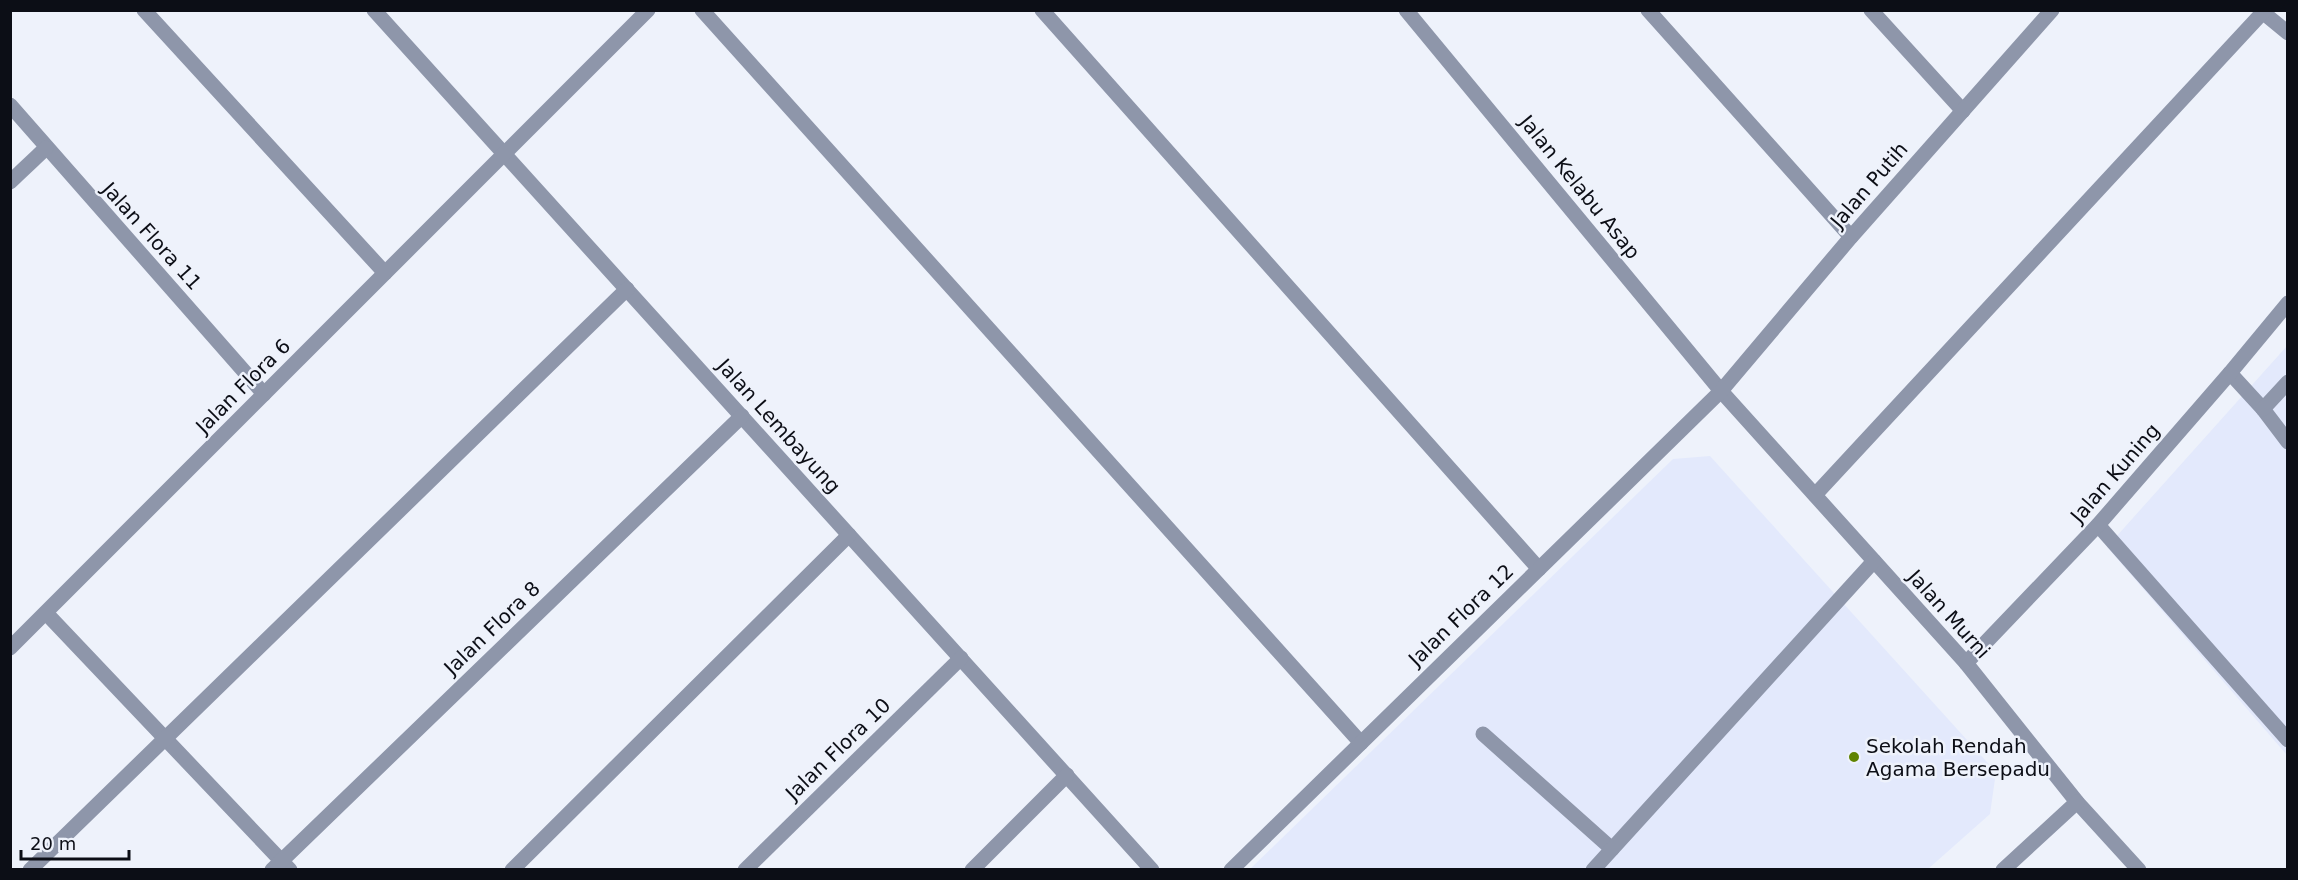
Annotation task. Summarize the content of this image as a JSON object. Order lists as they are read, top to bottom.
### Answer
{
  "streets": {
    "street": [
      "Jalan Putih",
      "Jalan Kelabu Asap",
      "Jalan Flora 11",
      "Jalan Flora 6",
      "Jalan Lembayung",
      "Jalan Kuning",
      "Jalan Murni",
      "Jalan Flora 12",
      "Jalan Flora 8",
      "Jalan Flora 10"
    ]
  },
  "crossings": [
    ["Jalan Putih", "Jalan Kelabu Asap"],
    ["Jalan Putih", "Jalan Murni"],
    ["Jalan Putih", "Jalan Flora 12"],
    ["Jalan Kelabu Asap", "Jalan Murni"],
    ["Jalan Kelabu Asap", "Jalan Flora 12"],
    ["Jalan Flora 11", "Jalan Flora 6"],
    ["Jalan Flora 6", "Jalan Lembayung"],
    ["Jalan Lembayung", "Jalan Flora 8"],
    ["Jalan Lembayung", "Jalan Flora 10"],
    ["Jalan Kuning", "Jalan Murni"],
    ["Jalan Murni", "Jalan Flora 12"]
  ],
  "places": ["Sekolah Rendah Agama Bersepadu"],
  "scale_bar": "20 m"
}
